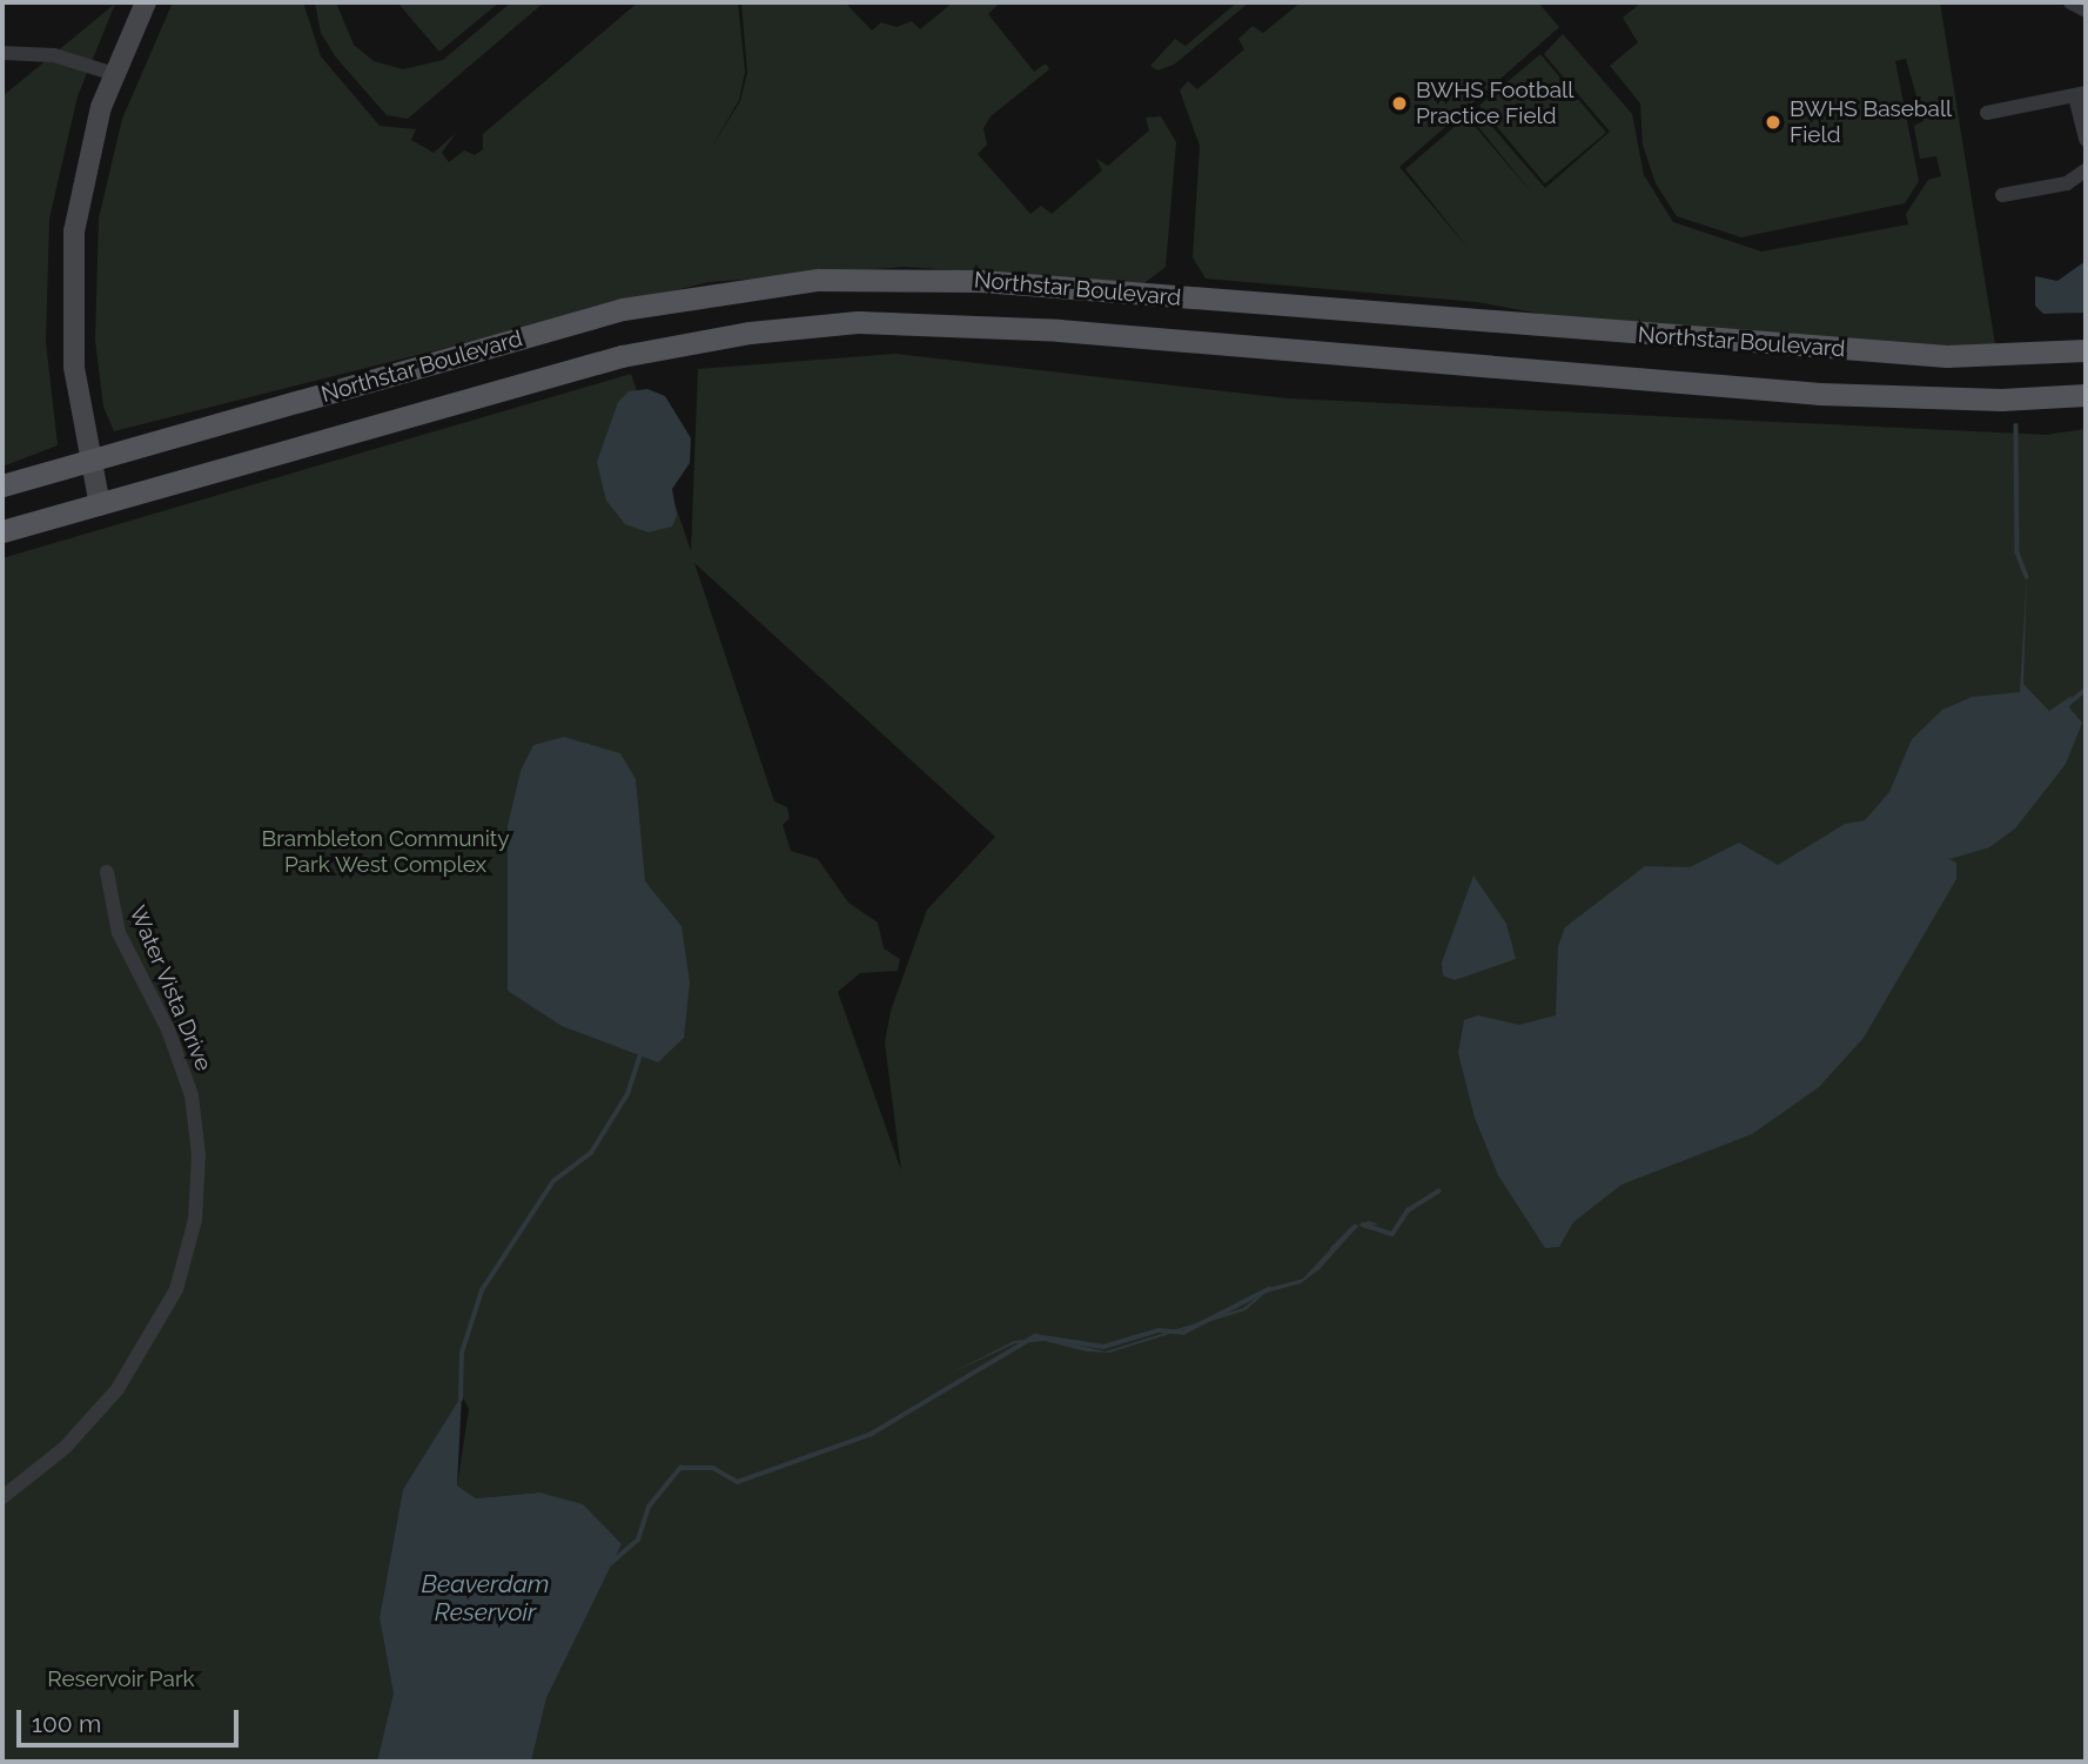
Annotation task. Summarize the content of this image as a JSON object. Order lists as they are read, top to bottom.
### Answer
{
  "streets": {
    "main road": ["Northstar Boulevard"],
    "street": ["Water Vista Drive"]
  },
  "water": ["Beaverdam Reservoir"],
  "parks": ["Brambleton Community Park West Complex", "Reservoir Park"],
  "places": ["BWHS Football Practice Field", "BWHS Baseball Field"],
  "scale_bar": "100 m"
}
